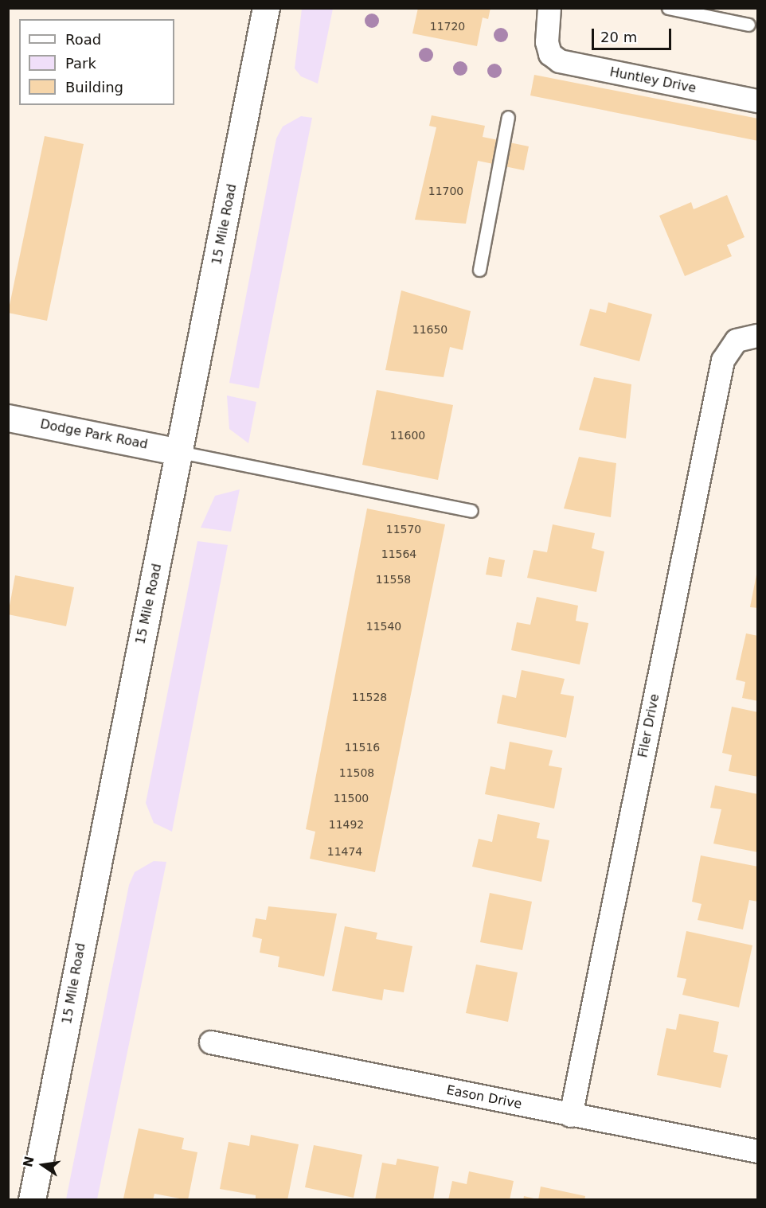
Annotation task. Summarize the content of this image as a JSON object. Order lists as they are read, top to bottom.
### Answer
{
  "streets": {
    "main road": ["15 Mile Road", "Dodge Park Road"],
    "street": ["Huntley Drive", "Filer Drive", "Eason Drive"]
  },
  "crossings": [
    ["15 Mile Road", "Dodge Park Road"],
    ["Filer Drive", "Eason Drive"]
  ],
  "house_numbers": [
    "11720",
    "11700",
    "11650",
    "11600",
    "11570",
    "11564",
    "11558",
    "11540",
    "11528",
    "11516",
    "11508",
    "11500",
    "11492",
    "11474"
  ],
  "legend": ["Road", "Park", "Building"],
  "scale_bar": "20 m",
  "north": "left"
}
